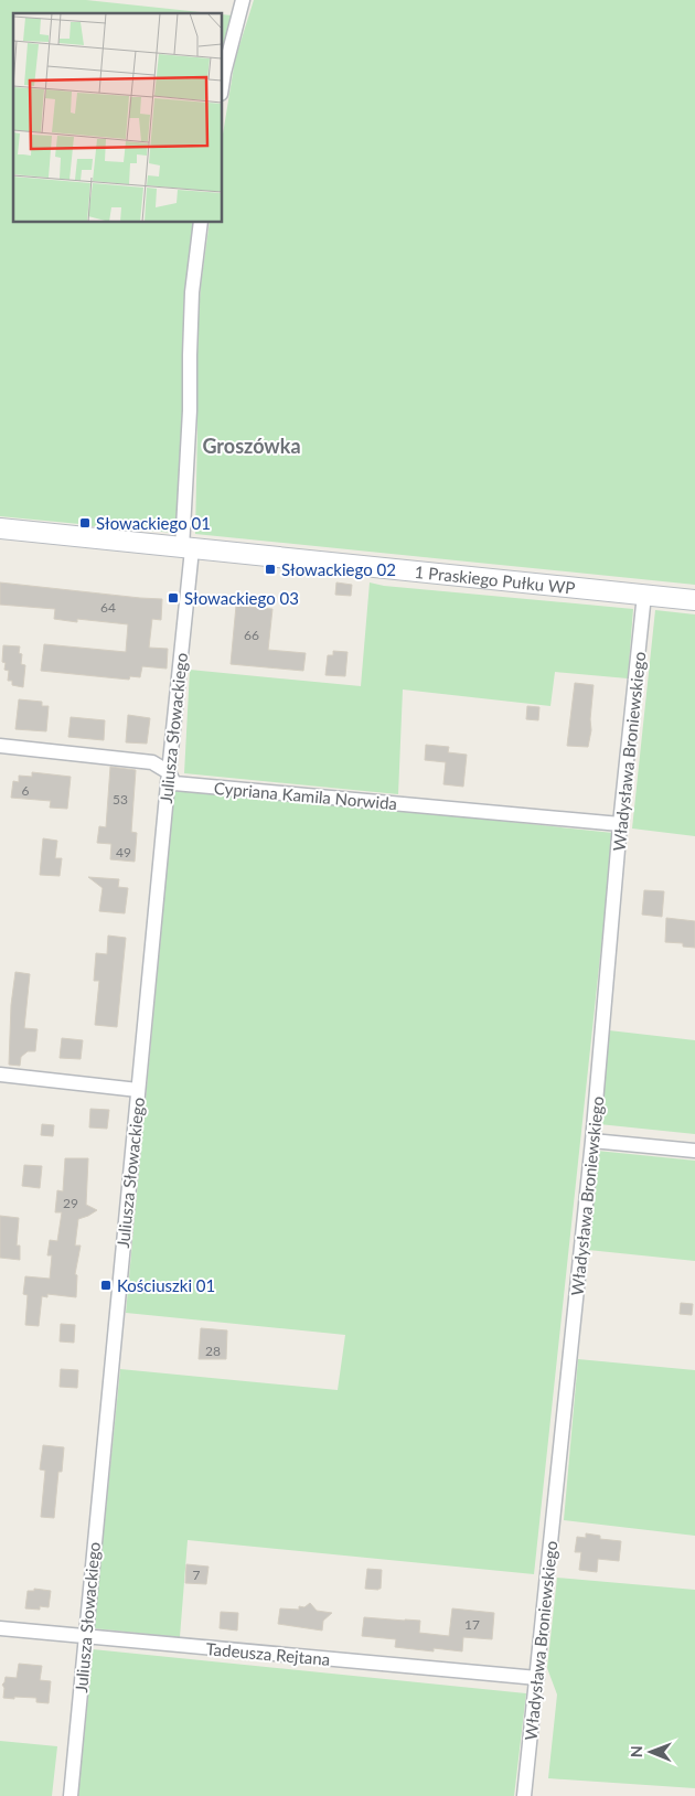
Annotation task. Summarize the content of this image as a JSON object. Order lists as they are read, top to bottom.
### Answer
{
  "streets": {
    "street": [
      "1 Praskiego Pułku WP",
      "Juliusza Słowackiego",
      "Władysława Broniewskiego",
      "Cypriana Kamila Norwida",
      "Tadeusza Rejtana"
    ]
  },
  "crossings": [
    ["1 Praskiego Pułku WP", "Juliusza Słowackiego"],
    ["1 Praskiego Pułku WP", "Władysława Broniewskiego"],
    ["Juliusza Słowackiego", "Cypriana Kamila Norwida"],
    ["Juliusza Słowackiego", "Tadeusza Rejtana"],
    ["Władysława Broniewskiego", "Cypriana Kamila Norwida"],
    ["Władysława Broniewskiego", "Tadeusza Rejtana"]
  ],
  "districts": ["Groszówka"],
  "places": {
    "transit": [
      "Słowackiego 01",
      "Słowackiego 02",
      "Słowackiego 03",
      "Kościuszki 01"
    ]
  },
  "house_numbers": [
    "64",
    "66",
    "6",
    "53",
    "49",
    "29",
    "28",
    "7",
    "17"
  ],
  "north": "left"
}
